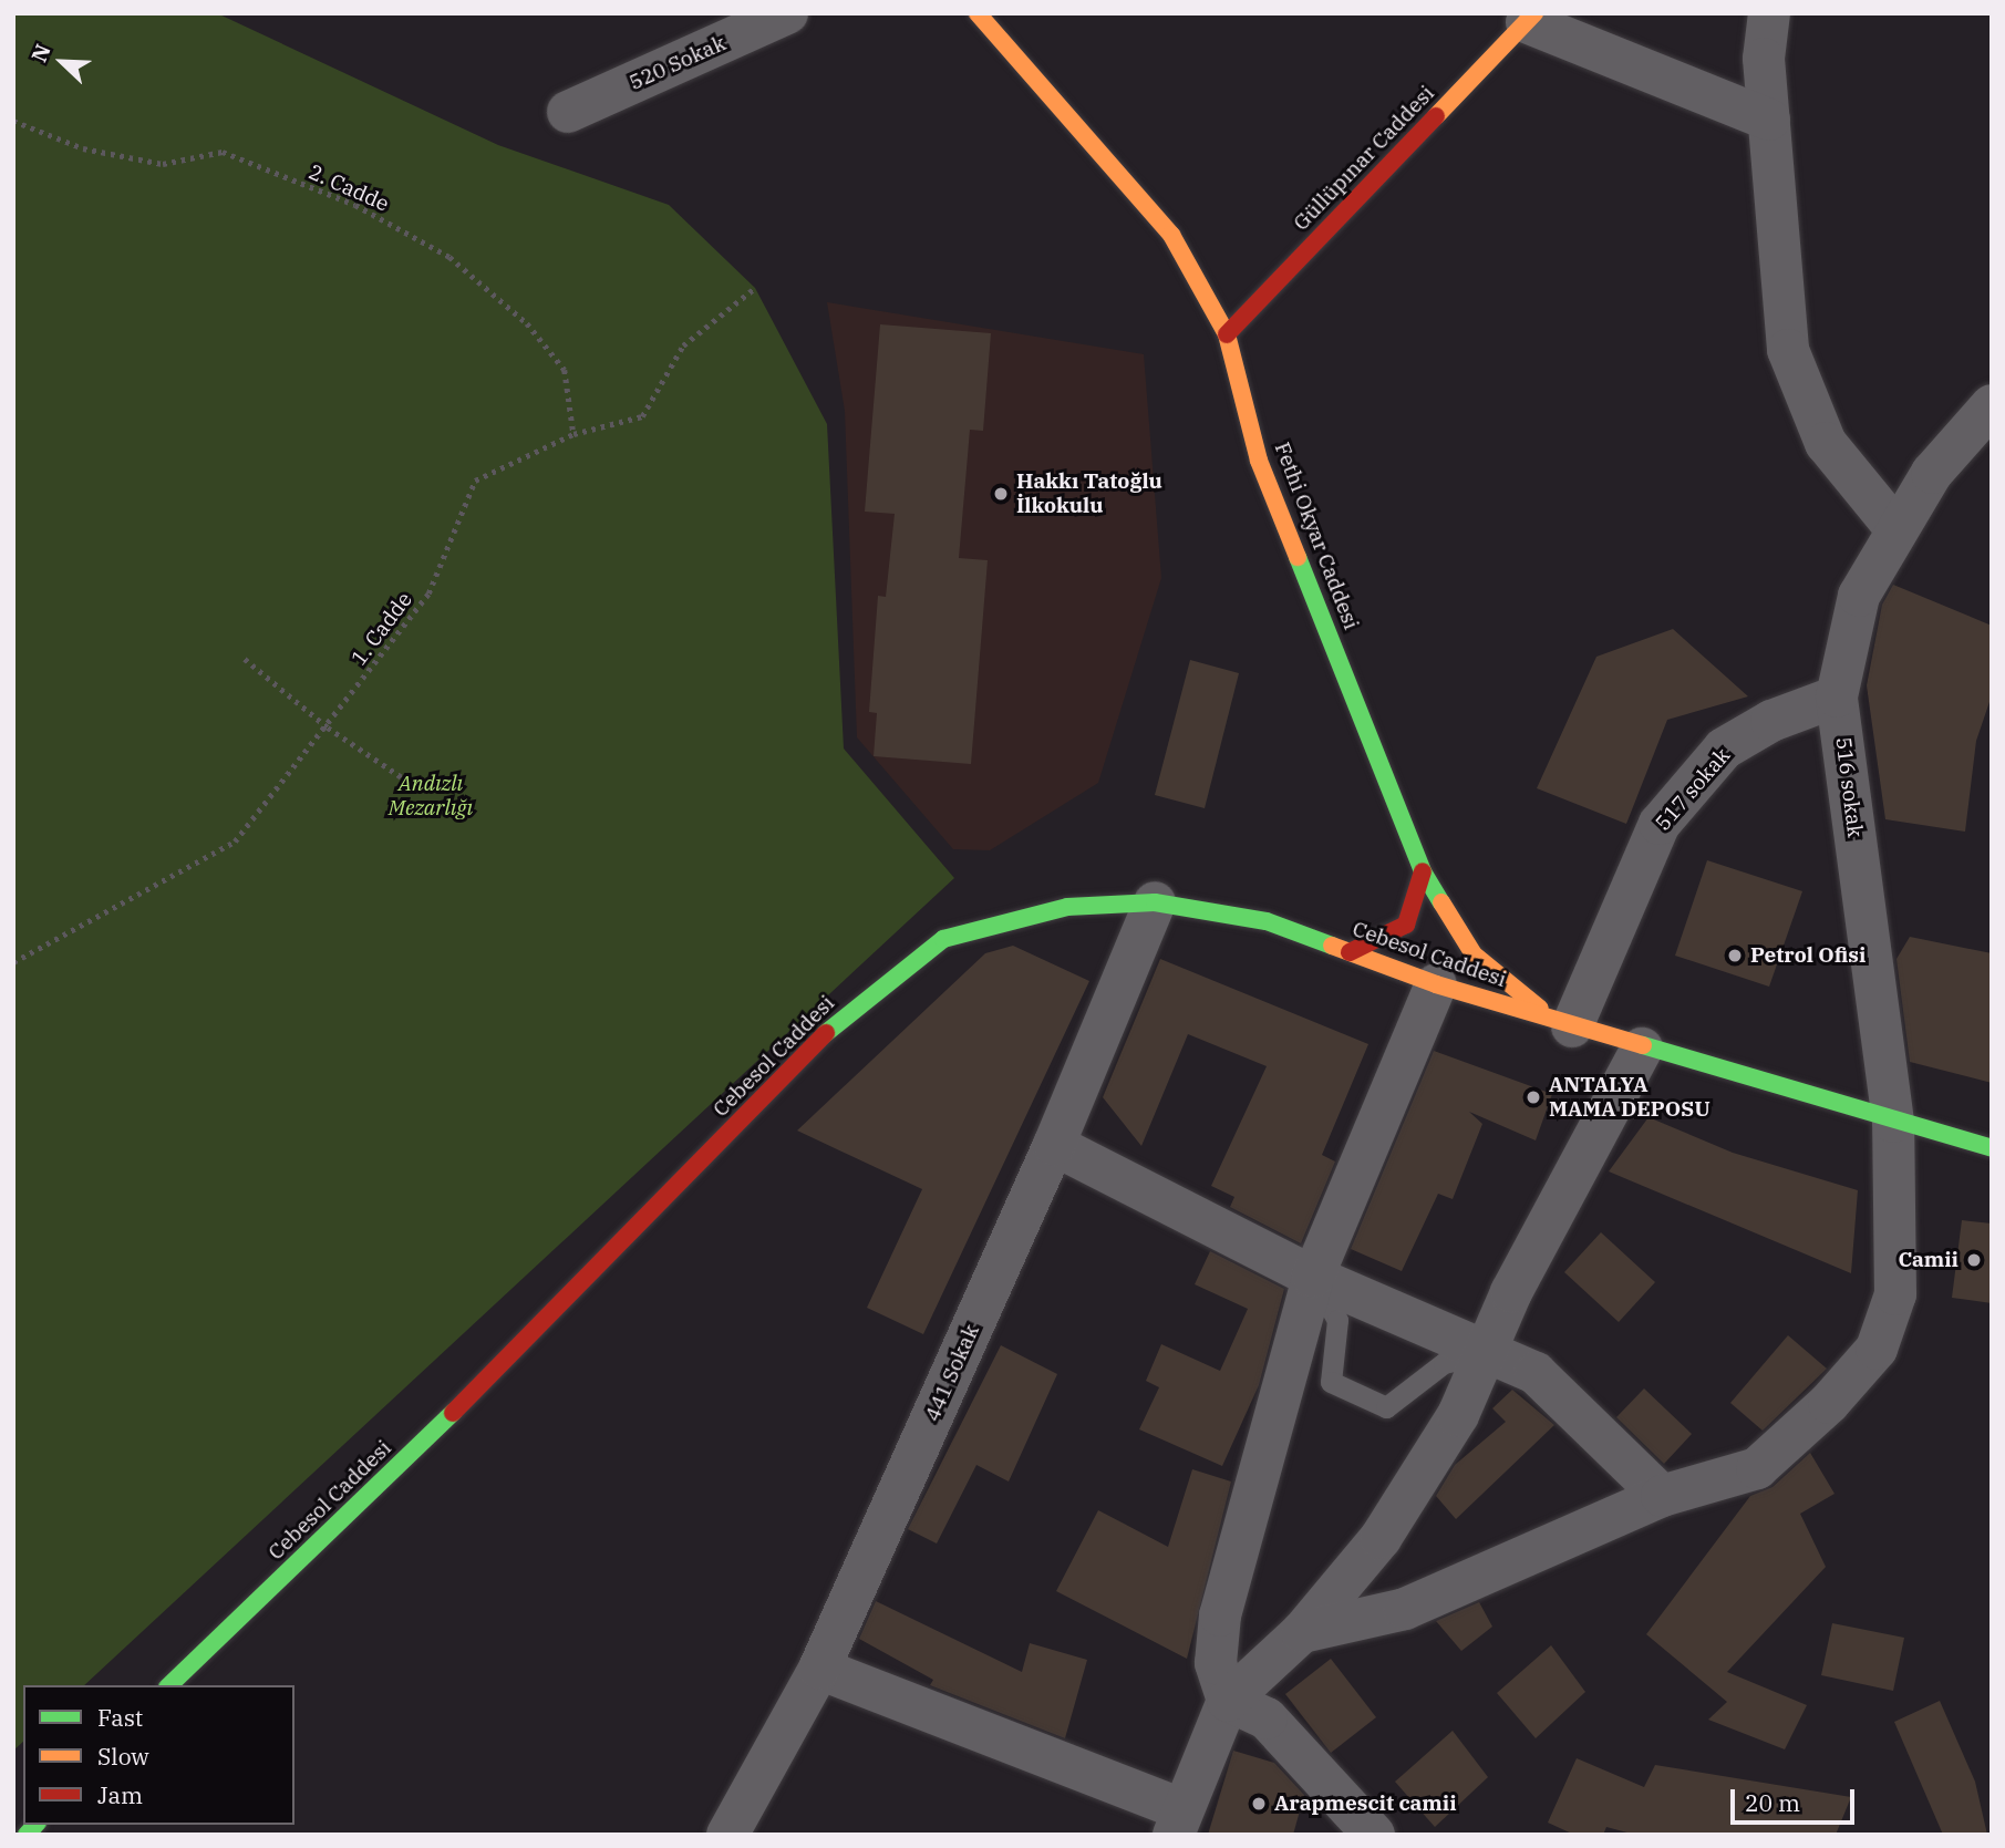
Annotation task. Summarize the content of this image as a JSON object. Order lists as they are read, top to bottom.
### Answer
{
  "streets": {
    "main road": ["Güllüpınar Caddesi", "Fethi Okyar Caddesi", "Cebesol Caddesi"],
    "street": [
      "520 Sokak",
      "516 sokak",
      "517 sokak",
      "441 Sokak"
    ],
    "path": ["2. Cadde", "1. Cadde"]
  },
  "crossings": [
    ["Güllüpınar Caddesi", "Fethi Okyar Caddesi"],
    ["2. Cadde", "1. Cadde"],
    ["Fethi Okyar Caddesi", "517 sokak"],
    ["Fethi Okyar Caddesi", "Cebesol Caddesi"],
    ["516 sokak", "517 sokak"],
    ["516 sokak", "Cebesol Caddesi"],
    ["517 sokak", "Cebesol Caddesi"],
    ["Cebesol Caddesi", "441 Sokak"]
  ],
  "parks": ["Andızlı Mezarlığı"],
  "places": [
    "Hakkı Tatoğlu İlkokulu",
    "Petrol Ofisi",
    "ANTALYA MAMA DEPOSU",
    "Camii",
    "Arapmescit camii"
  ],
  "legend": ["Fast", "Slow", "Jam"],
  "scale_bar": "20 m",
  "north": "top left"
}
